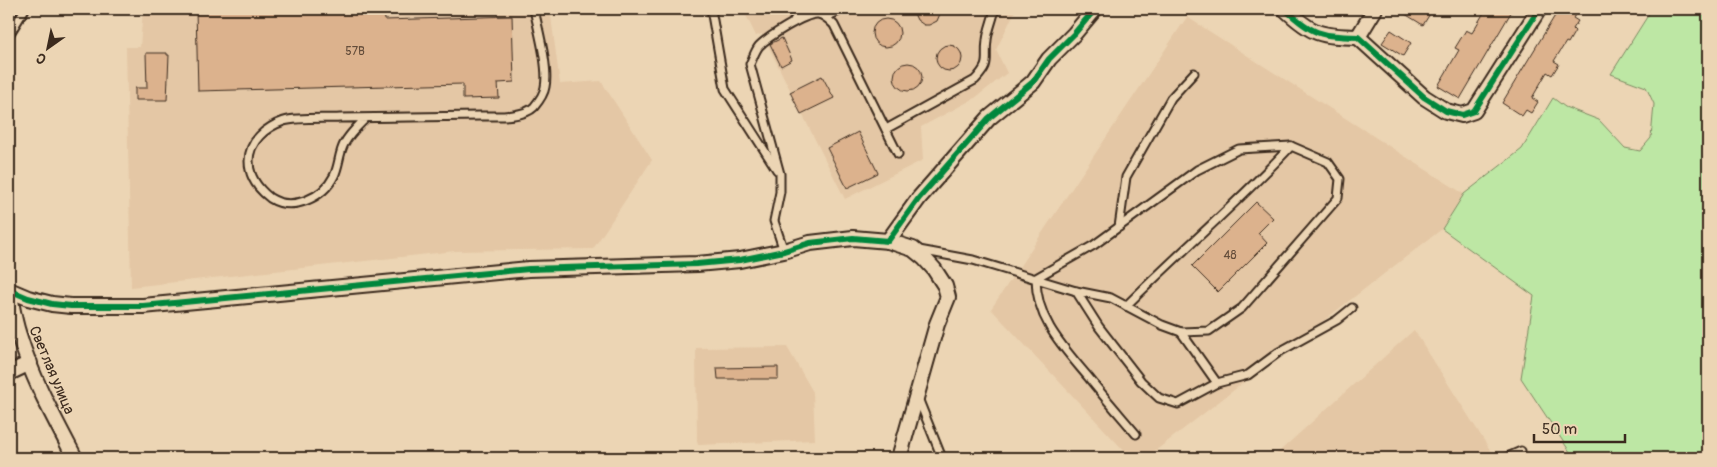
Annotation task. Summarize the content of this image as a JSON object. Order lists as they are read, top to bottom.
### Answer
{
  "streets": {
    "street": ["Светлая улица"]
  },
  "house_numbers": ["57В", "48"],
  "scale_bar": "50 m",
  "north": "bottom left"
}
